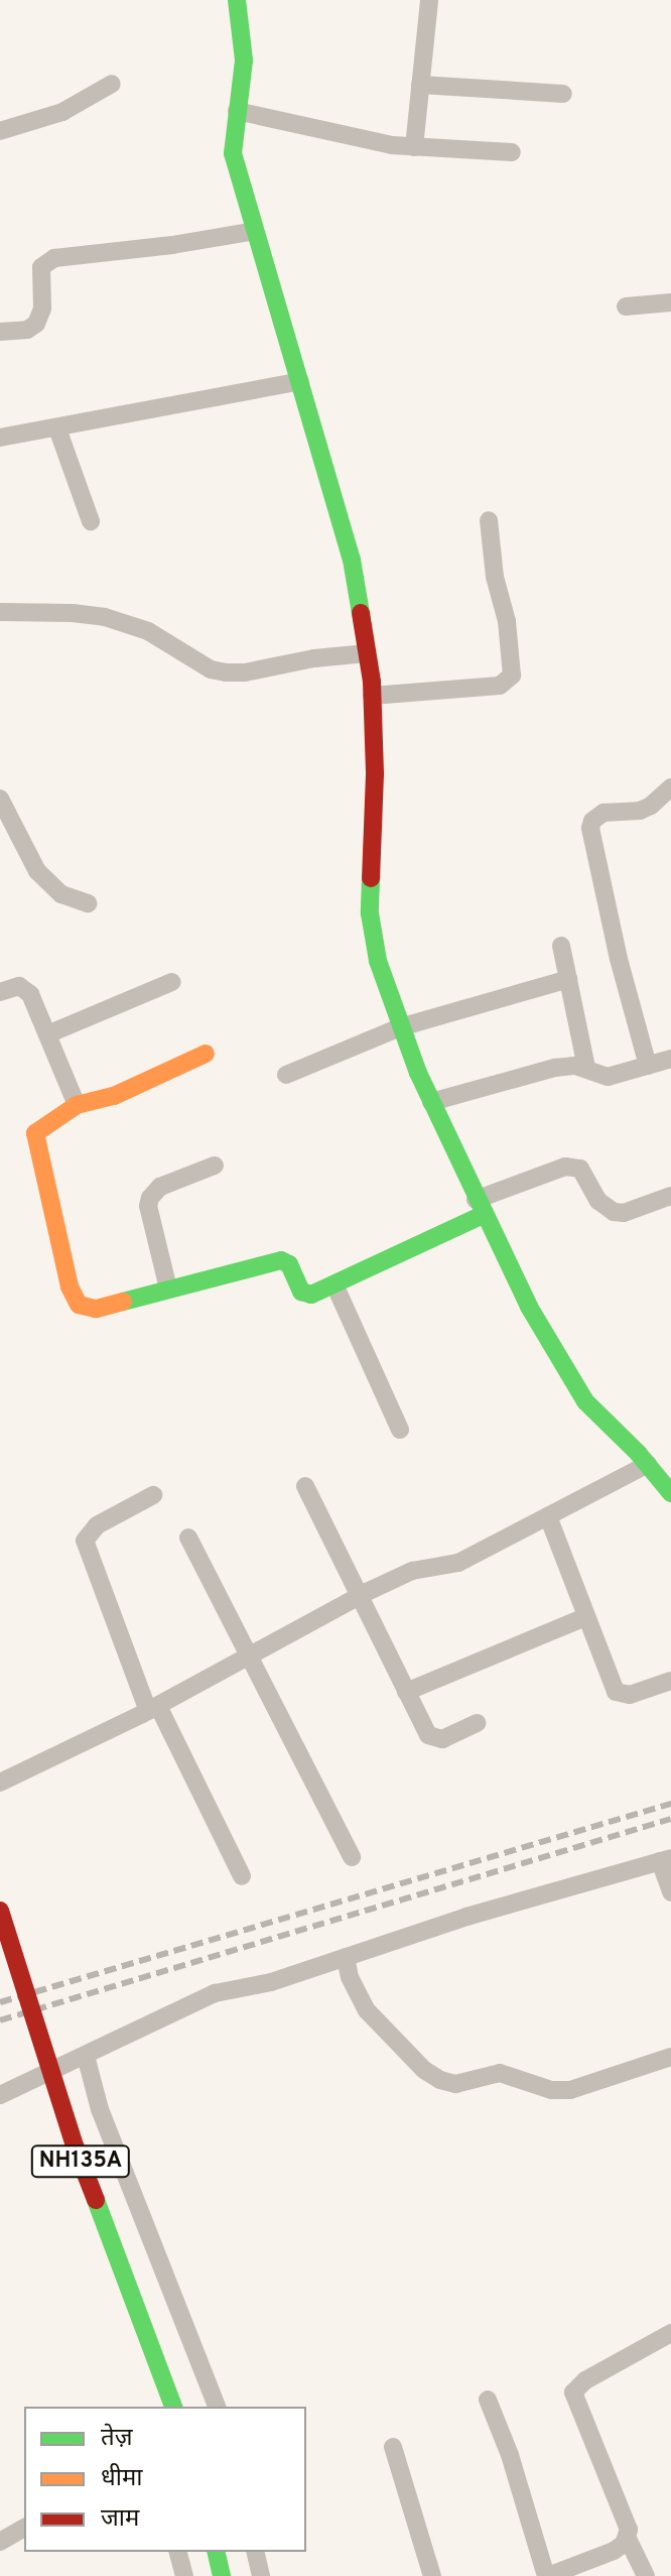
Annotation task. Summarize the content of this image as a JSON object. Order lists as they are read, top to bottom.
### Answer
{
  "streets": {
    "main road": ["NH135A"]
  },
  "legend": ["तेज़", "धीमा", "जाम"]
}
